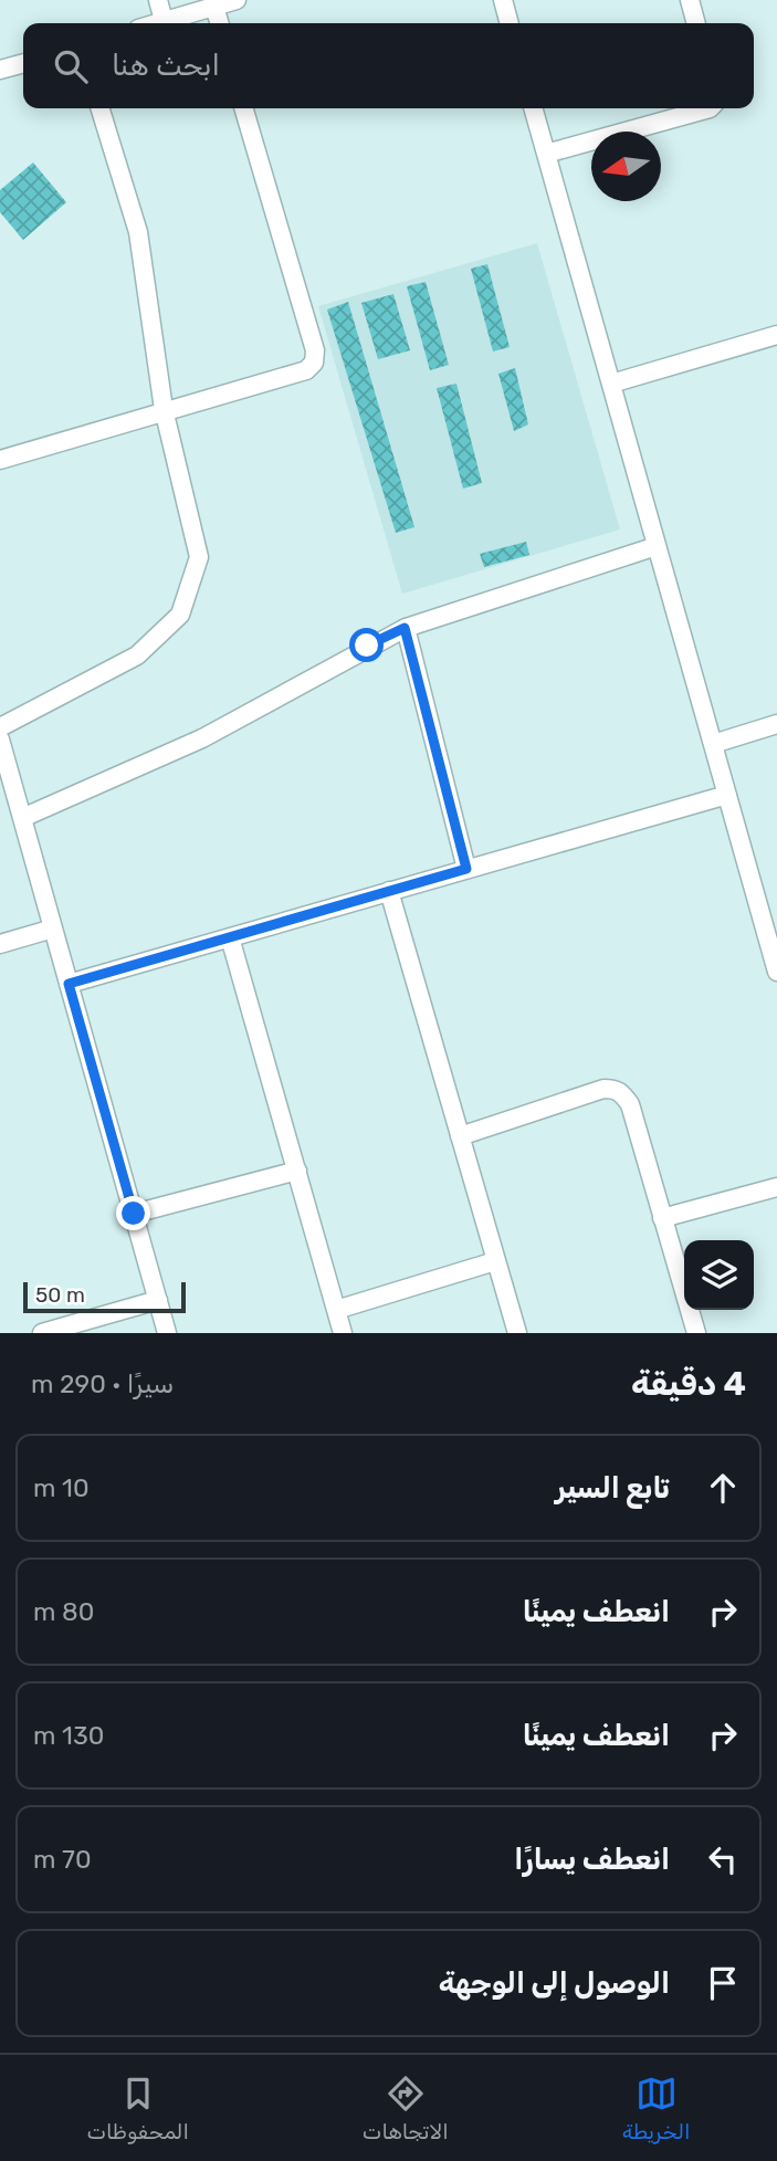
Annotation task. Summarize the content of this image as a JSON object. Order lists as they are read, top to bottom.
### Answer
{
  "scale_bar": "50 m",
  "north": "left",
  "page": {
    "search": "ابحث هنا",
    "scale": "50 m",
    "heading": ["4 دقيقة", "سيرًا · 290 m"],
    "list": [
      ["تابع السير", "10 m"],
      ["انعطف يمينًا", "80 m"],
      ["انعطف يمينًا", "130 m"],
      ["انعطف يسارًا", "70 m"],
      "الوصول إلى الوجهة"
    ],
    "nav": ["الخريطة", "الاتجاهات", "المحفوظات"]
  }
}
